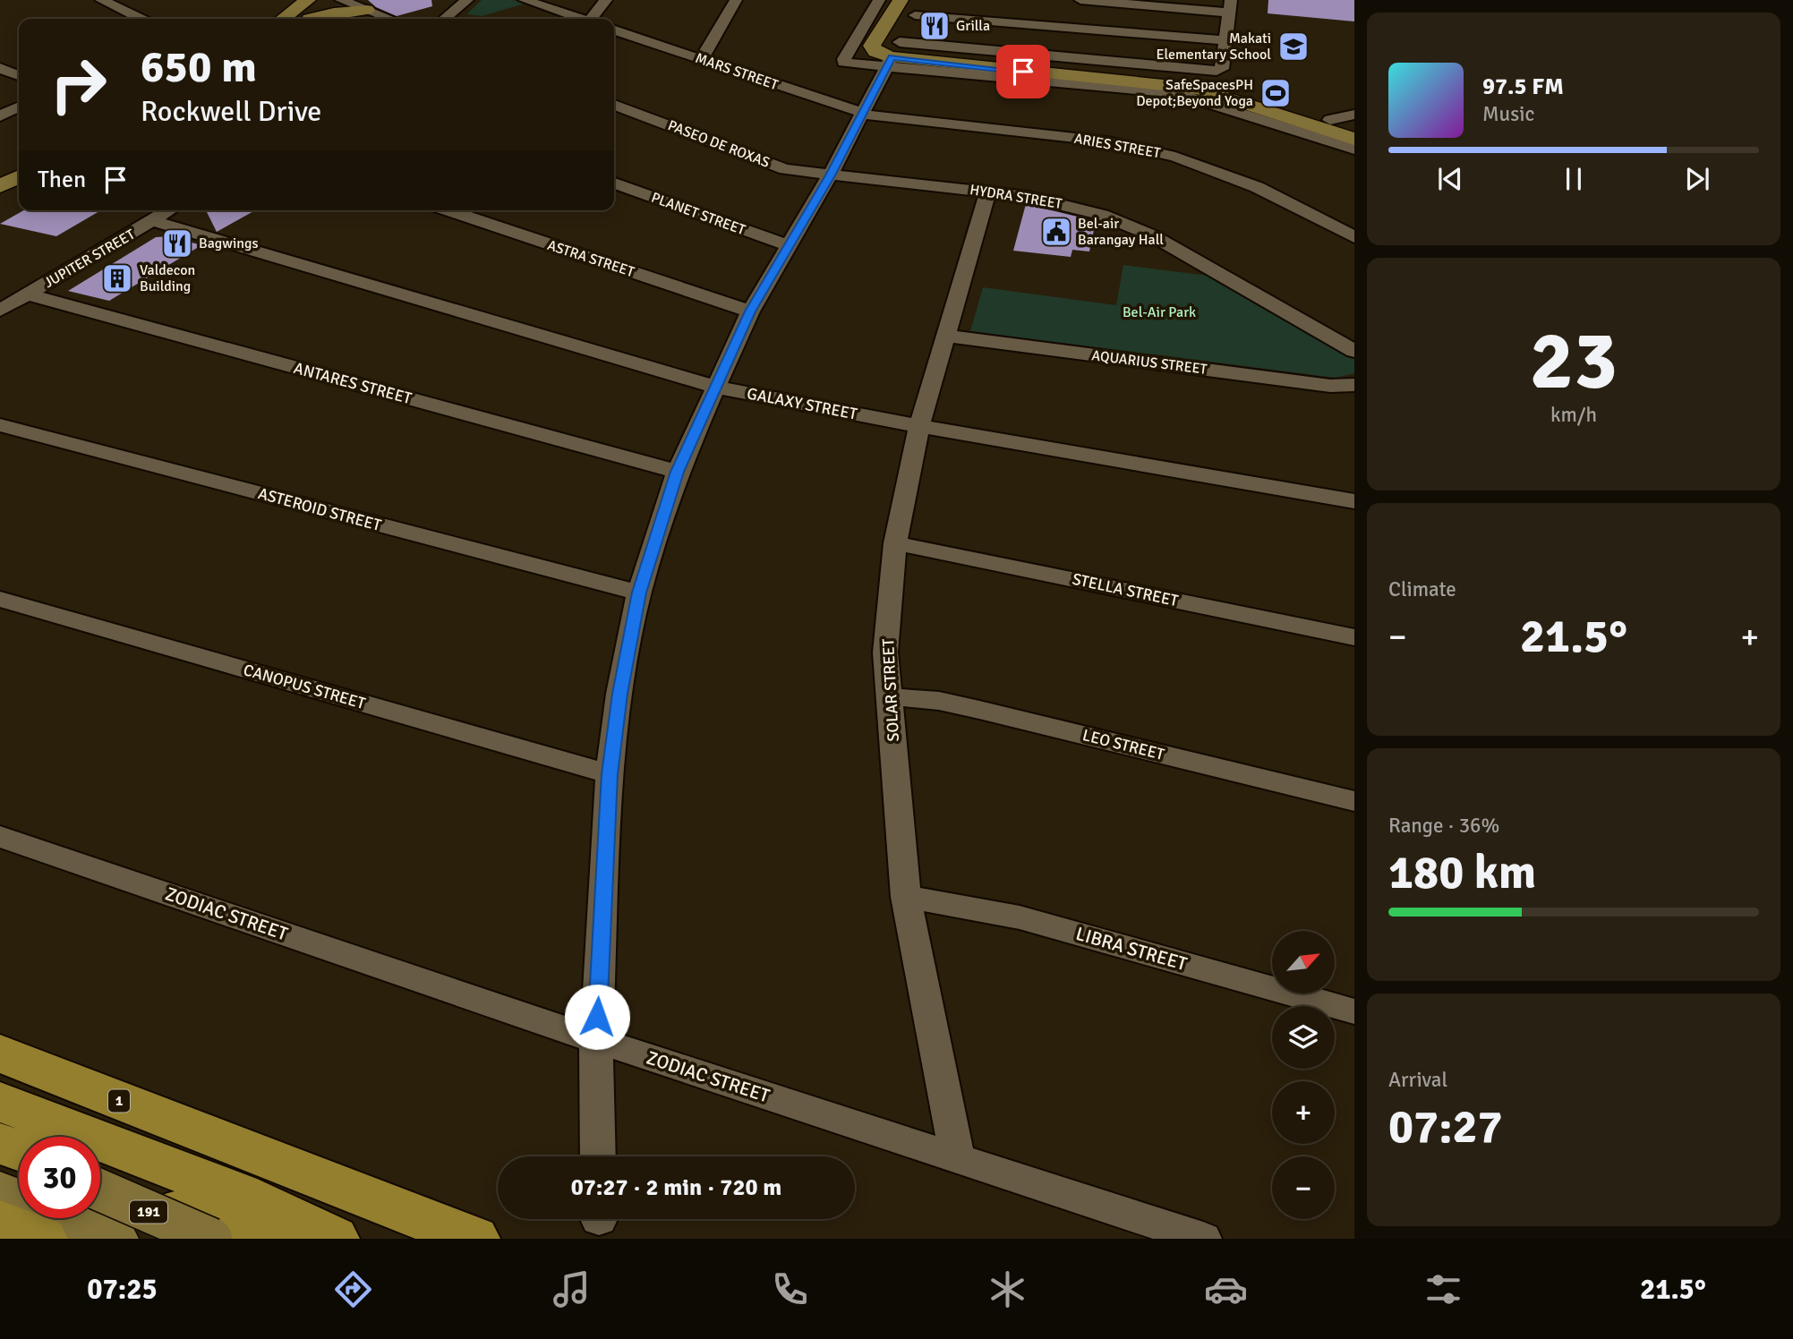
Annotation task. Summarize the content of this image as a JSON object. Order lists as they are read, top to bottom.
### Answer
{
  "streets": {
    "highway": ["1"],
    "main road": ["191"],
    "street": [
      "MARS STREET",
      "PASEO DE ROXAS",
      "ARIES STREET",
      "HYDRA STREET",
      "PLANET STREET",
      "JUPITER STREET",
      "ASTRA STREET",
      "AQUARIUS STREET",
      "ANTARES STREET",
      "GALAXY STREET",
      "ASTEROID STREET",
      "STELLA STREET",
      "CANOPUS STREET",
      "SOLAR STREET",
      "LEO STREET",
      "ZODIAC STREET",
      "LIBRA STREET"
    ]
  },
  "crossings": [
    ["MARS STREET", "ARIES STREET"],
    ["PASEO DE ROXAS", "HYDRA STREET"],
    ["HYDRA STREET", "SOLAR STREET"],
    ["JUPITER STREET", "ANTARES STREET"],
    ["JUPITER STREET", "GALAXY STREET"],
    ["AQUARIUS STREET", "SOLAR STREET"],
    ["GALAXY STREET", "SOLAR STREET"],
    ["STELLA STREET", "SOLAR STREET"],
    ["SOLAR STREET", "LEO STREET"],
    ["SOLAR STREET", "ZODIAC STREET"],
    ["SOLAR STREET", "LIBRA STREET"]
  ],
  "parks": ["Bel-Air Park"],
  "places": {
    "restaurant": ["Grilla", "Bagwings"],
    "school or university": ["Makati Elementary School"],
    "sports": ["SafeSpacesPH Depot;Beyond Yoga"],
    "public building": ["Bel-air Barangay Hall"],
    "building": ["Valdecon Building"]
  },
  "north": "top right",
  "page": {
    "turn": ["650 m", "Rockwell Drive"],
    "song": ["97.5 FM", "Music"],
    "then": "Then",
    "tile": [
      ["23", "km/h"],
      "Climate",
      ["Range · 36%", "180 km"],
      ["Arrival", "07:27"]
    ],
    "heat": ["−", "21.5°", "+"],
    "map_buttons": ["+", "−"],
    "limit": "30",
    "trip": "07:27 · 2 min · 720 m",
    "tabs": ["07:25", "21.5°"]
  }
}
